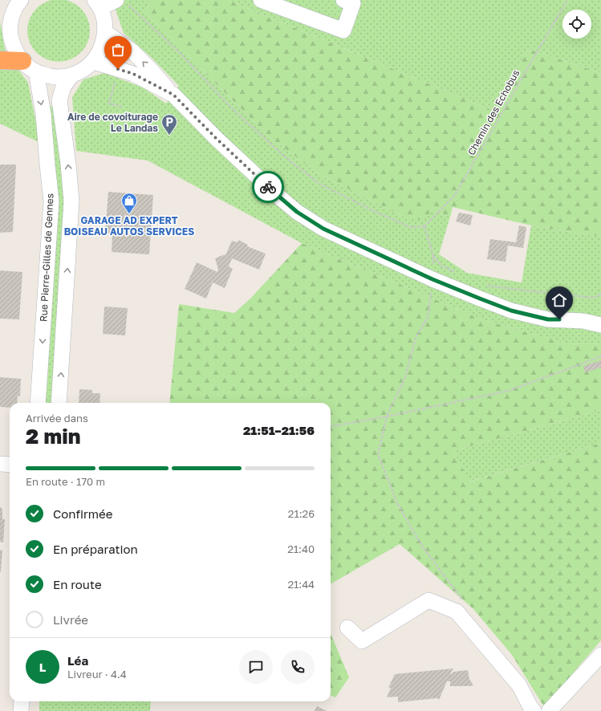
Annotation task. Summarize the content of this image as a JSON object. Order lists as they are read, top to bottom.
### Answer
{
  "streets": {
    "street": ["Rue Pierre-Gilles de Gennes"],
    "path": ["Chemin des Echobus"]
  },
  "places": {
    "parking": ["Aire de covoiturage Le Landas"],
    "shop": ["GARAGE AD EXPERT BOISEAU AUTOS SERVICES"]
  },
  "page": {
    "heading": ["2 min", "Arrivée dans", "21:51–21:56"],
    "panel": ["Léa", "Livreur · 4.4"],
    "bar": "En route · 170 m",
    "list": [
      ["Confirmée", "21:26"],
      ["En préparation", "21:40"],
      ["En route", "21:44"],
      "Livrée"
    ],
    "round": "L"
  }
}
